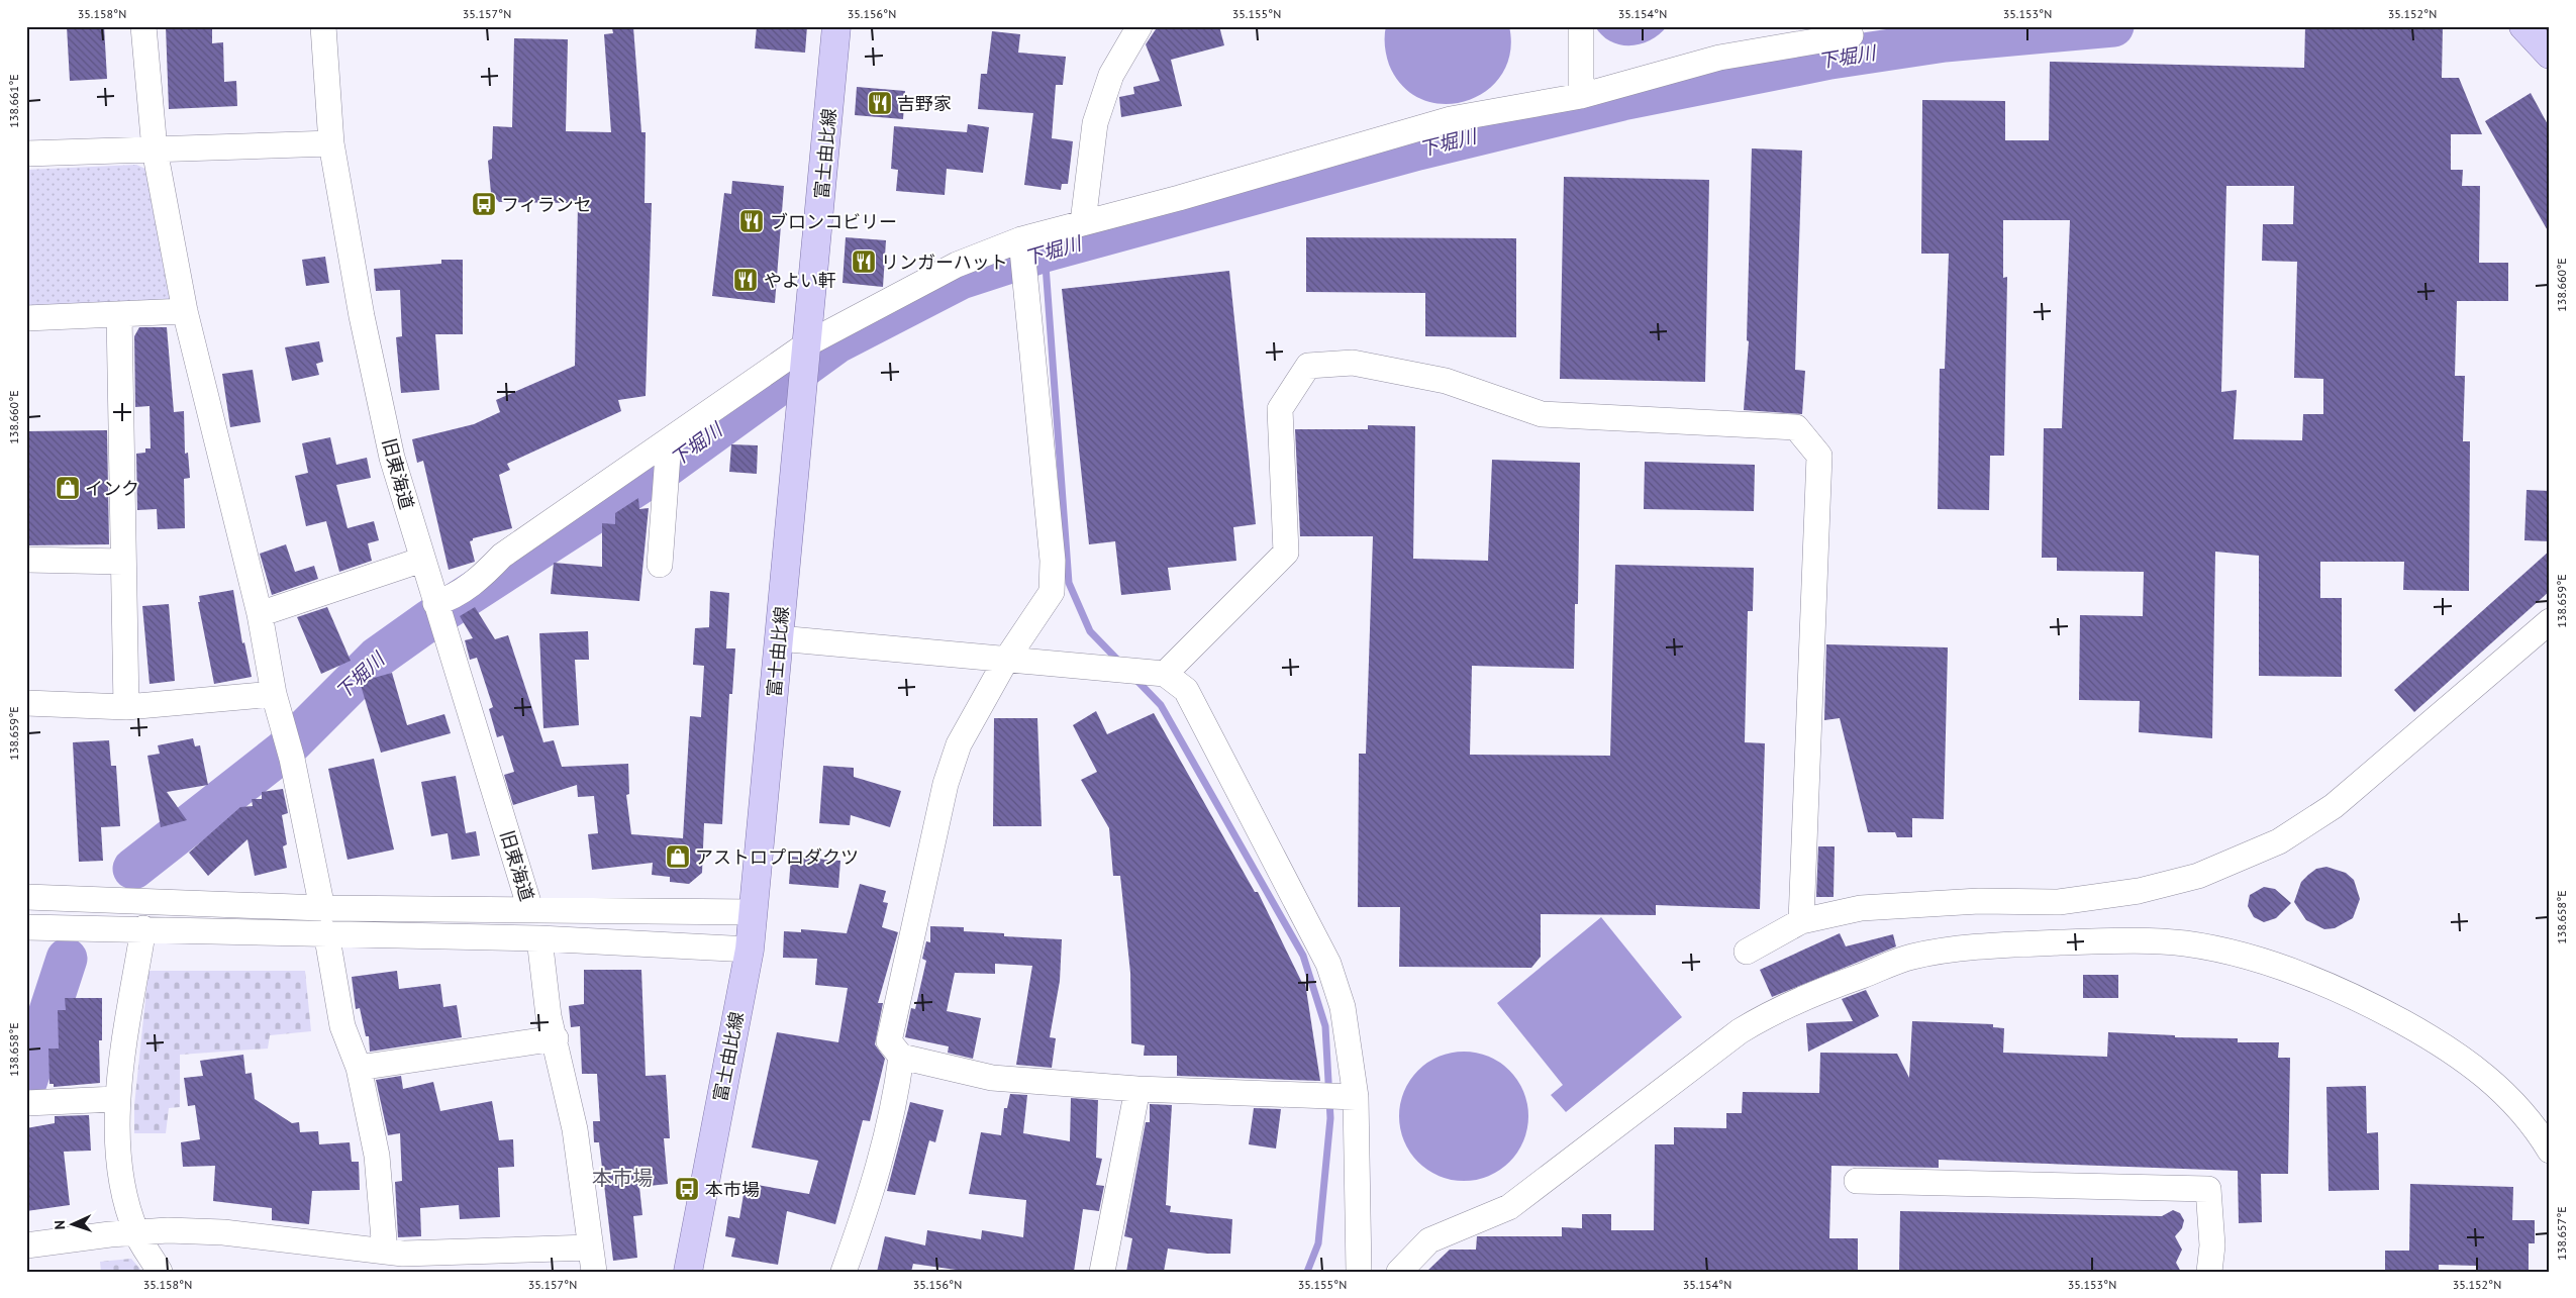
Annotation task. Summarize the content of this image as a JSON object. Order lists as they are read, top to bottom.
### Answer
{
  "streets": {
    "main road": ["富士由比線"],
    "street": ["旧東海道"]
  },
  "districts": ["本市場"],
  "water": ["下堀川"],
  "places": {
    "restaurant": [
      "吉野家",
      "ブロンコビリー",
      "リンガーハット",
      "やよい軒"
    ],
    "bus stop": ["フィランセ", "本市場"],
    "shop": ["インク", "アストロプロダクツ"]
  },
  "north": "left",
  "coordinates": [
    "35.158°N",
    "35.157°N",
    "35.156°N",
    "35.155°N",
    "35.154°N",
    "35.153°N",
    "35.152°N",
    "138.661°E",
    "138.660°E",
    "138.659°E",
    "138.658°E",
    "138.657°E"
  ]
}
